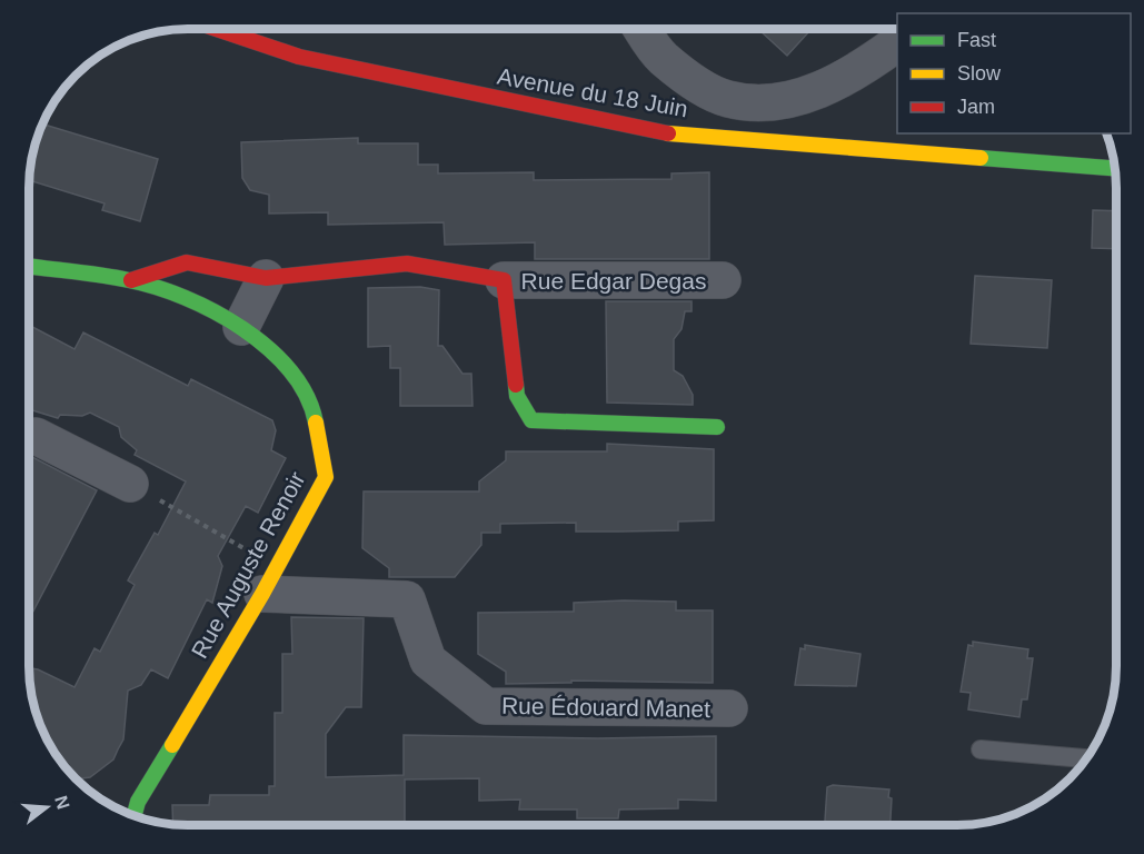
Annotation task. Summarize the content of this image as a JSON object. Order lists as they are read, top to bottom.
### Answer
{
  "streets": {
    "street": [
      "Avenue du 18 Juin",
      "Rue Edgar Degas",
      "Rue Auguste Renoir",
      "Rue Édouard Manet"
    ]
  },
  "crossings": [
    ["Rue Edgar Degas", "Rue Auguste Renoir"],
    ["Rue Auguste Renoir", "Rue Édouard Manet"]
  ],
  "legend": ["Fast", "Slow", "Jam"],
  "north": "right"
}
